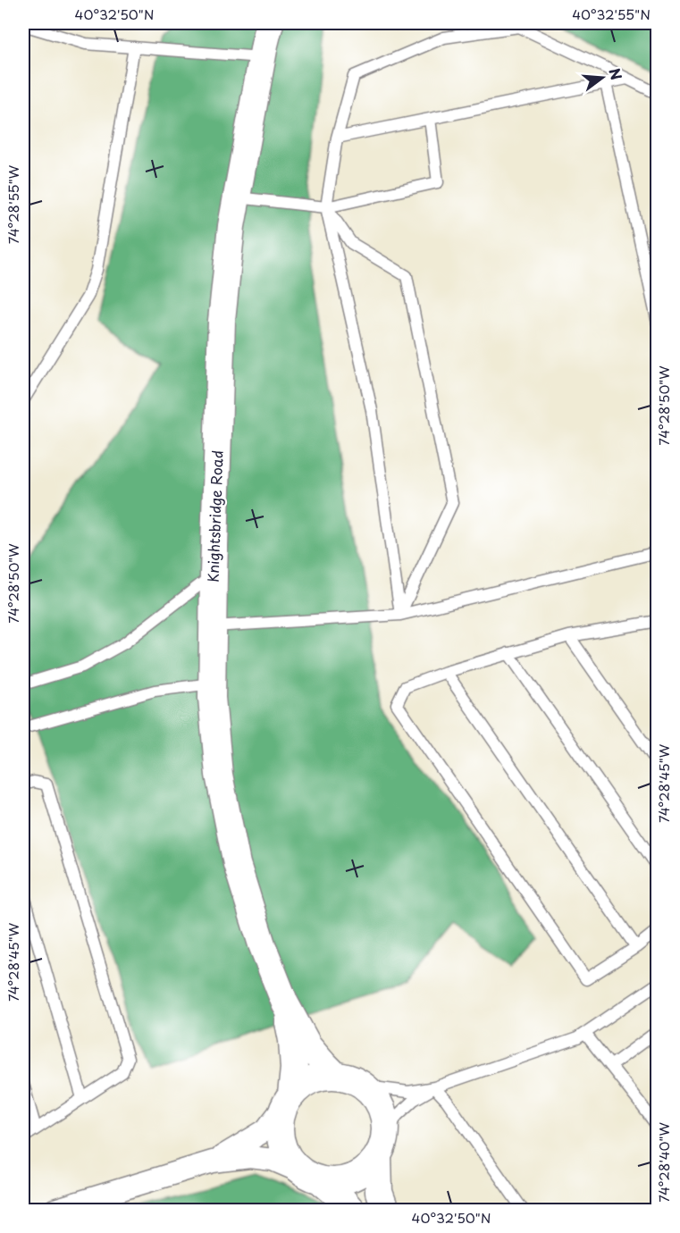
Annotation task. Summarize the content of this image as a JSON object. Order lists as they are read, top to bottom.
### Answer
{
  "streets": {
    "street": ["Knightsbridge Road"]
  },
  "north": "right",
  "coordinates": [
    "40°32'50\"N",
    "40°32'55\"N",
    "74°28'55\"W",
    "74°28'50\"W",
    "74°28'45\"W",
    "74°28'40\"W"
  ]
}
